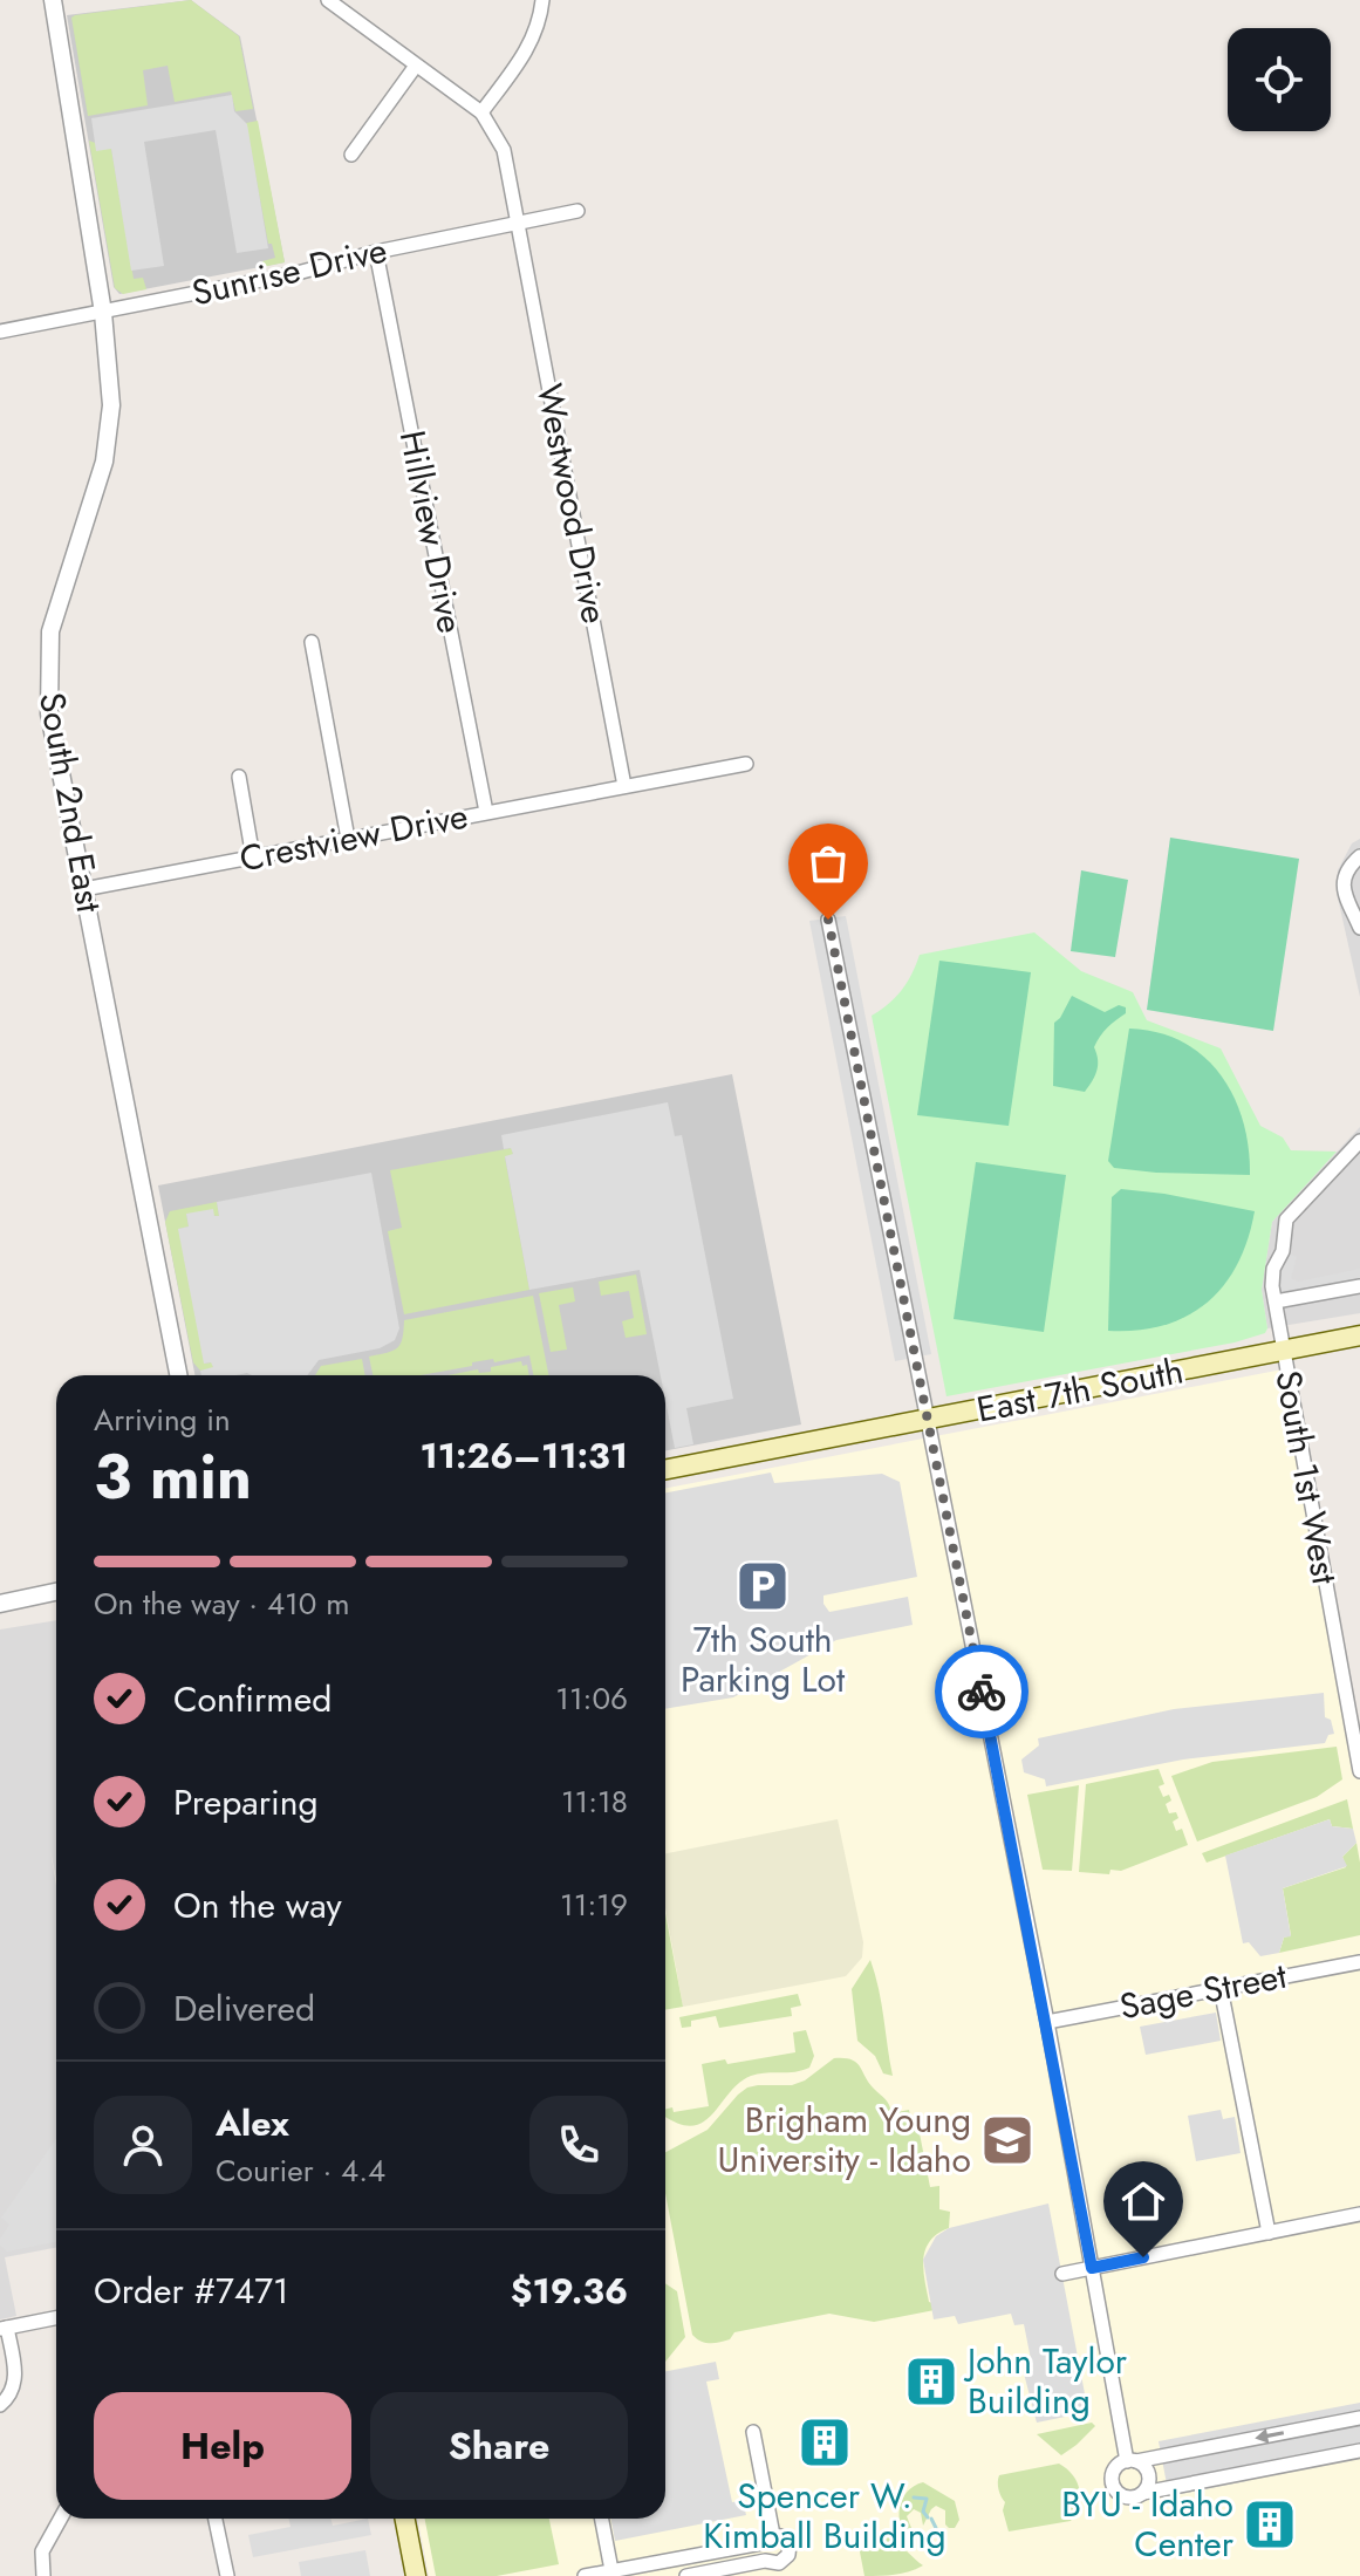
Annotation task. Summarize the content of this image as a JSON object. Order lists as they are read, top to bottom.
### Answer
{
  "streets": {
    "main road": ["East 7th South"],
    "street": [
      "Sunrise Drive",
      "Westwood Drive",
      "Hillview Drive",
      "South 2nd East",
      "Crestview Drive",
      "South 1st West",
      "Sage Street"
    ]
  },
  "crossings": [
    ["Sunrise Drive", "Westwood Drive"],
    ["Sunrise Drive", "Hillview Drive"],
    ["Sunrise Drive", "South 2nd East"],
    ["Westwood Drive", "Crestview Drive"],
    ["Hillview Drive", "Crestview Drive"],
    ["South 2nd East", "Crestview Drive"],
    ["East 7th South", "South 1st West"]
  ],
  "places": {
    "parking": ["7th South Parking Lot"],
    "school or university": ["Brigham Young University - Idaho"],
    "building": ["John Taylor Building", "Spencer W. Kimball Building", "BYU - Idaho Center"]
  },
  "page": {
    "heading": ["3 min", "Arriving in", "11:26–11:31"],
    "panel": [
      "Alex",
      "Courier · 4.4",
      "Order #7471",
      "$19.36"
    ],
    "bar": "On the way · 410 m",
    "list": [
      ["Confirmed", "11:06"],
      ["Preparing", "11:18"],
      ["On the way", "11:19"],
      "Delivered"
    ],
    "buttons": ["Help", "Share"]
  }
}
